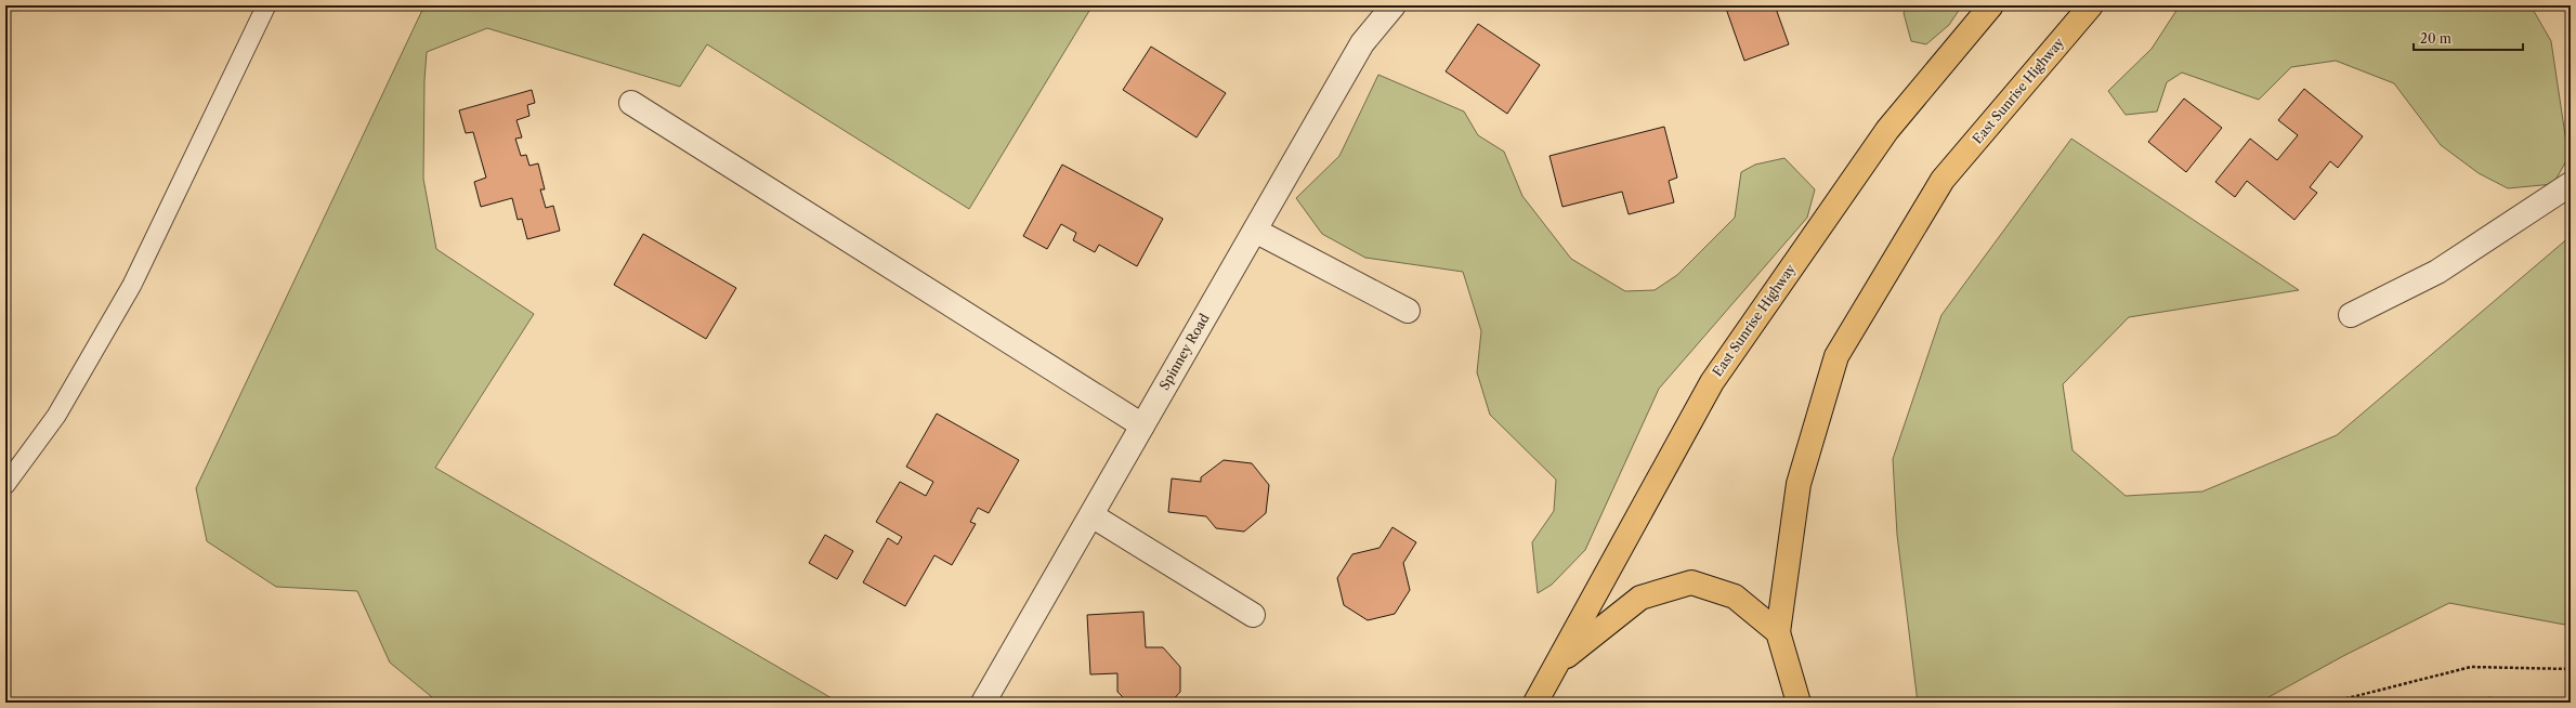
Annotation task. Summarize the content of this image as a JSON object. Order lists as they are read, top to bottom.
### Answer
{
  "streets": {
    "main road": ["East Sunrise Highway"],
    "street": ["Spinney Road"]
  },
  "scale_bar": "20 m"
}
